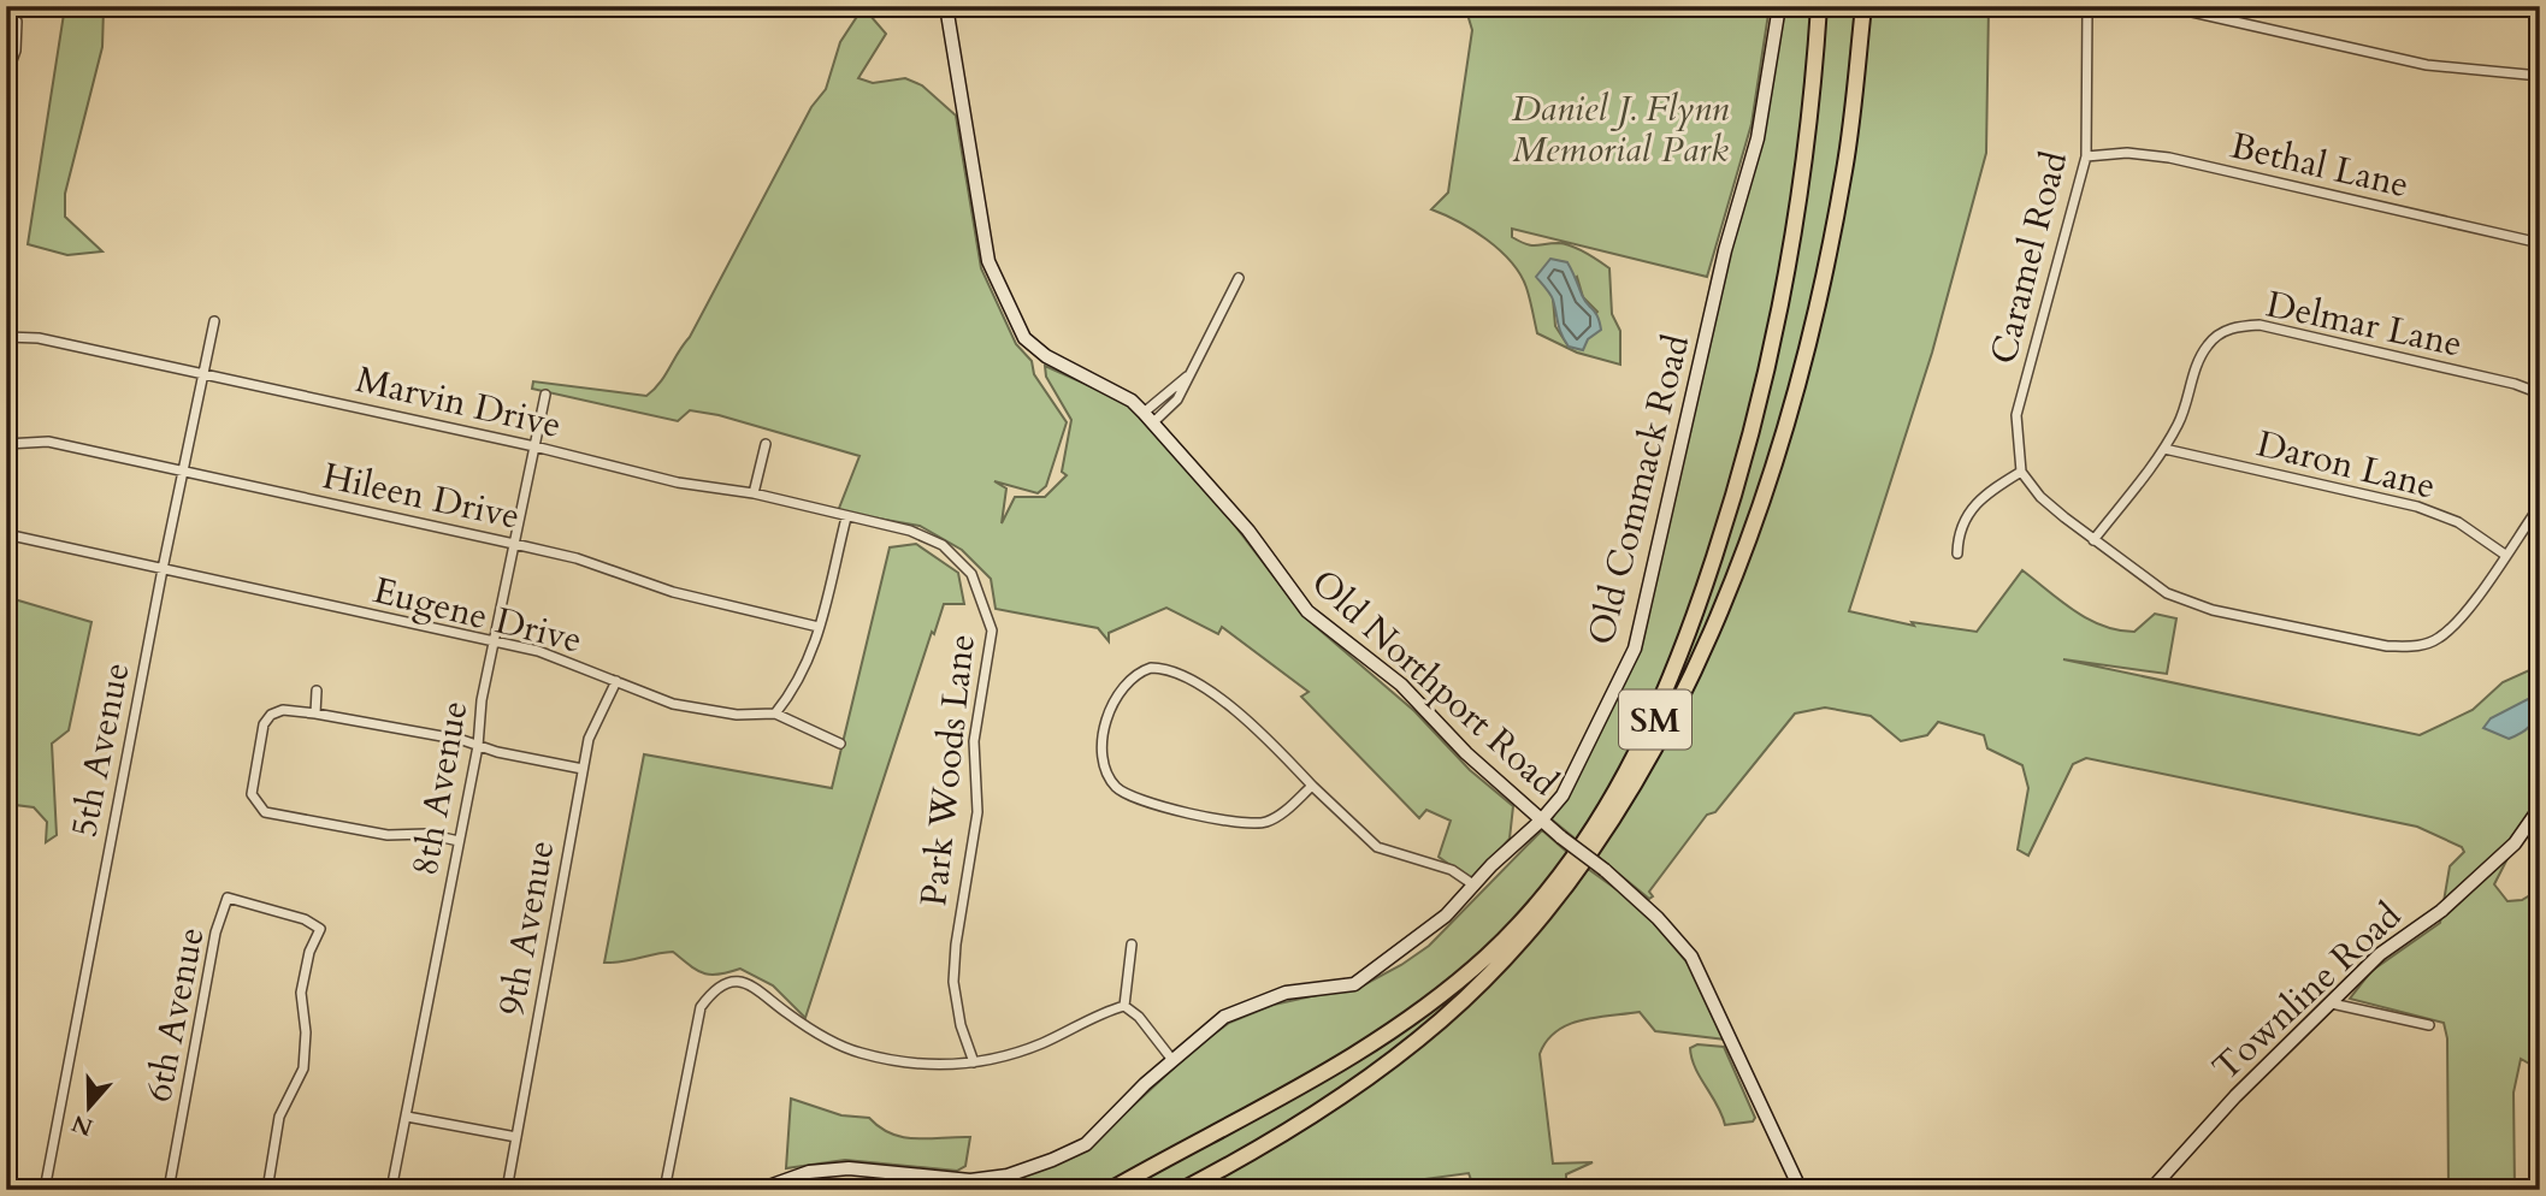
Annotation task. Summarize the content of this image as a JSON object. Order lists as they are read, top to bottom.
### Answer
{
  "streets": {
    "highway": ["SM"],
    "main road": ["Old Commack Road", "Old Northport Road", "Townline Road"],
    "street": [
      "Bethal Lane",
      "Caramel Road",
      "Delmar Lane",
      "Marvin Drive",
      "Daron Lane",
      "Hileen Drive",
      "Eugene Drive",
      "5th Avenue",
      "Park Woods Lane",
      "8th Avenue",
      "9th Avenue",
      "6th Avenue"
    ]
  },
  "crossings": [
    ["Bethal Lane", "Caramel Road"],
    ["Delmar Lane", "Daron Lane"],
    ["Marvin Drive", "5th Avenue"],
    ["Marvin Drive", "Park Woods Lane"],
    ["Marvin Drive", "8th Avenue"],
    ["Old Commack Road", "Old Northport Road"],
    ["Hileen Drive", "5th Avenue"],
    ["Hileen Drive", "8th Avenue"],
    ["Eugene Drive", "5th Avenue"],
    ["Eugene Drive", "8th Avenue"],
    ["Eugene Drive", "9th Avenue"]
  ],
  "parks": ["Daniel J. Flynn Memorial Park"],
  "north": "bottom"
}
